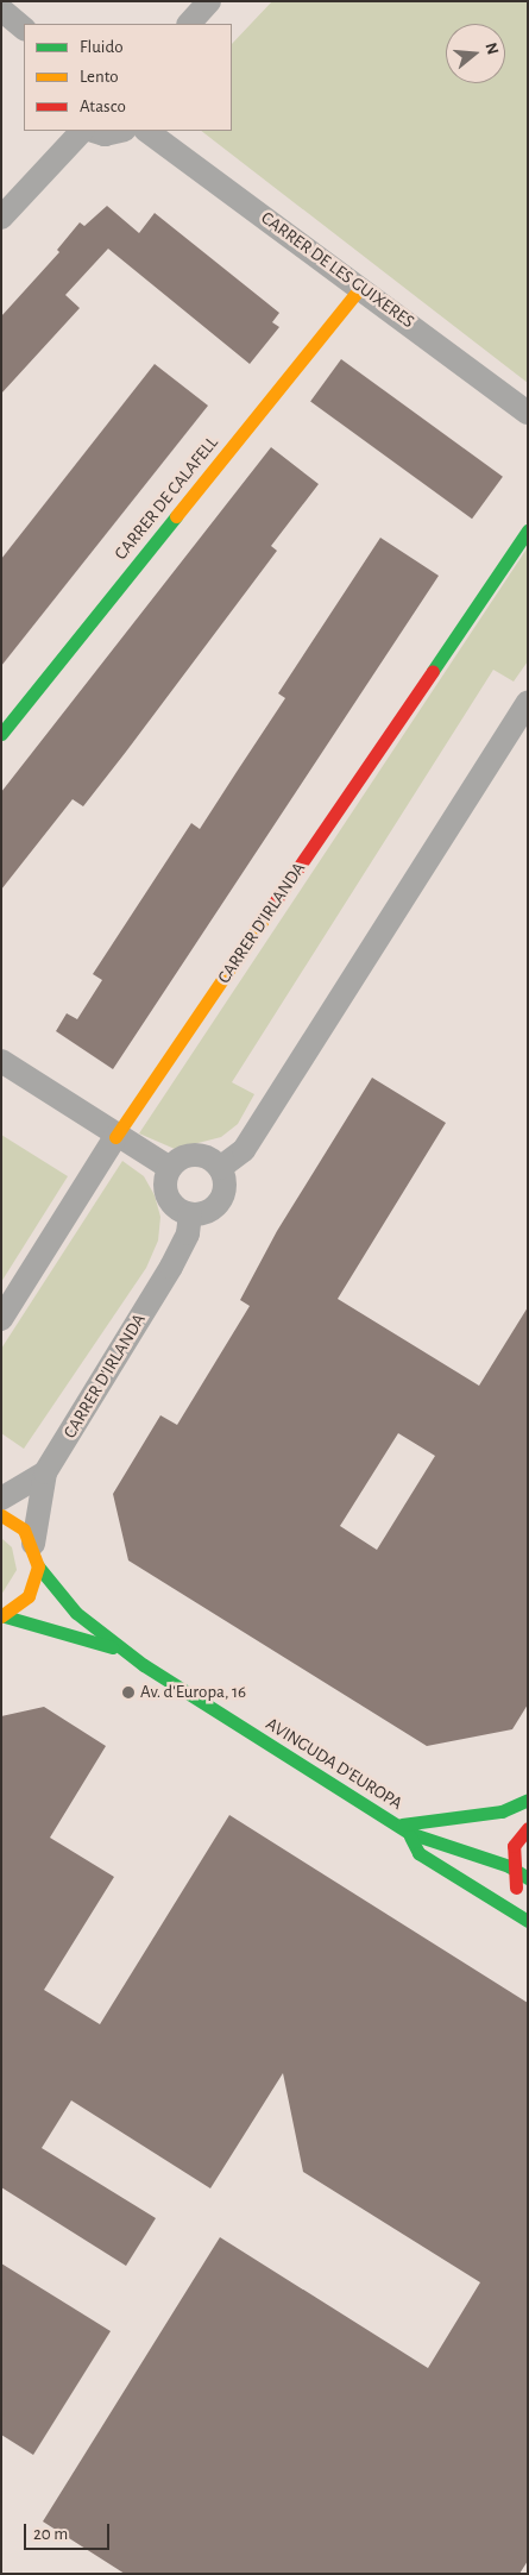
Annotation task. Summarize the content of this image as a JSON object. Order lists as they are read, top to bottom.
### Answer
{
  "streets": {
    "street": [
      "CARRER DE LES GUIXERES",
      "CARRER DE CALAFELL",
      "CARRER D'IRLANDA",
      "AVINGUDA D'EUROPA"
    ]
  },
  "crossings": [
    ["CARRER DE LES GUIXERES", "CARRER DE CALAFELL"],
    ["CARRER D'IRLANDA", "AVINGUDA D'EUROPA"]
  ],
  "places": ["Av. d'Europa, 16"],
  "legend": ["Fluido", "Lento", "Atasco"],
  "scale_bar": "20 m",
  "north": "right"
}
